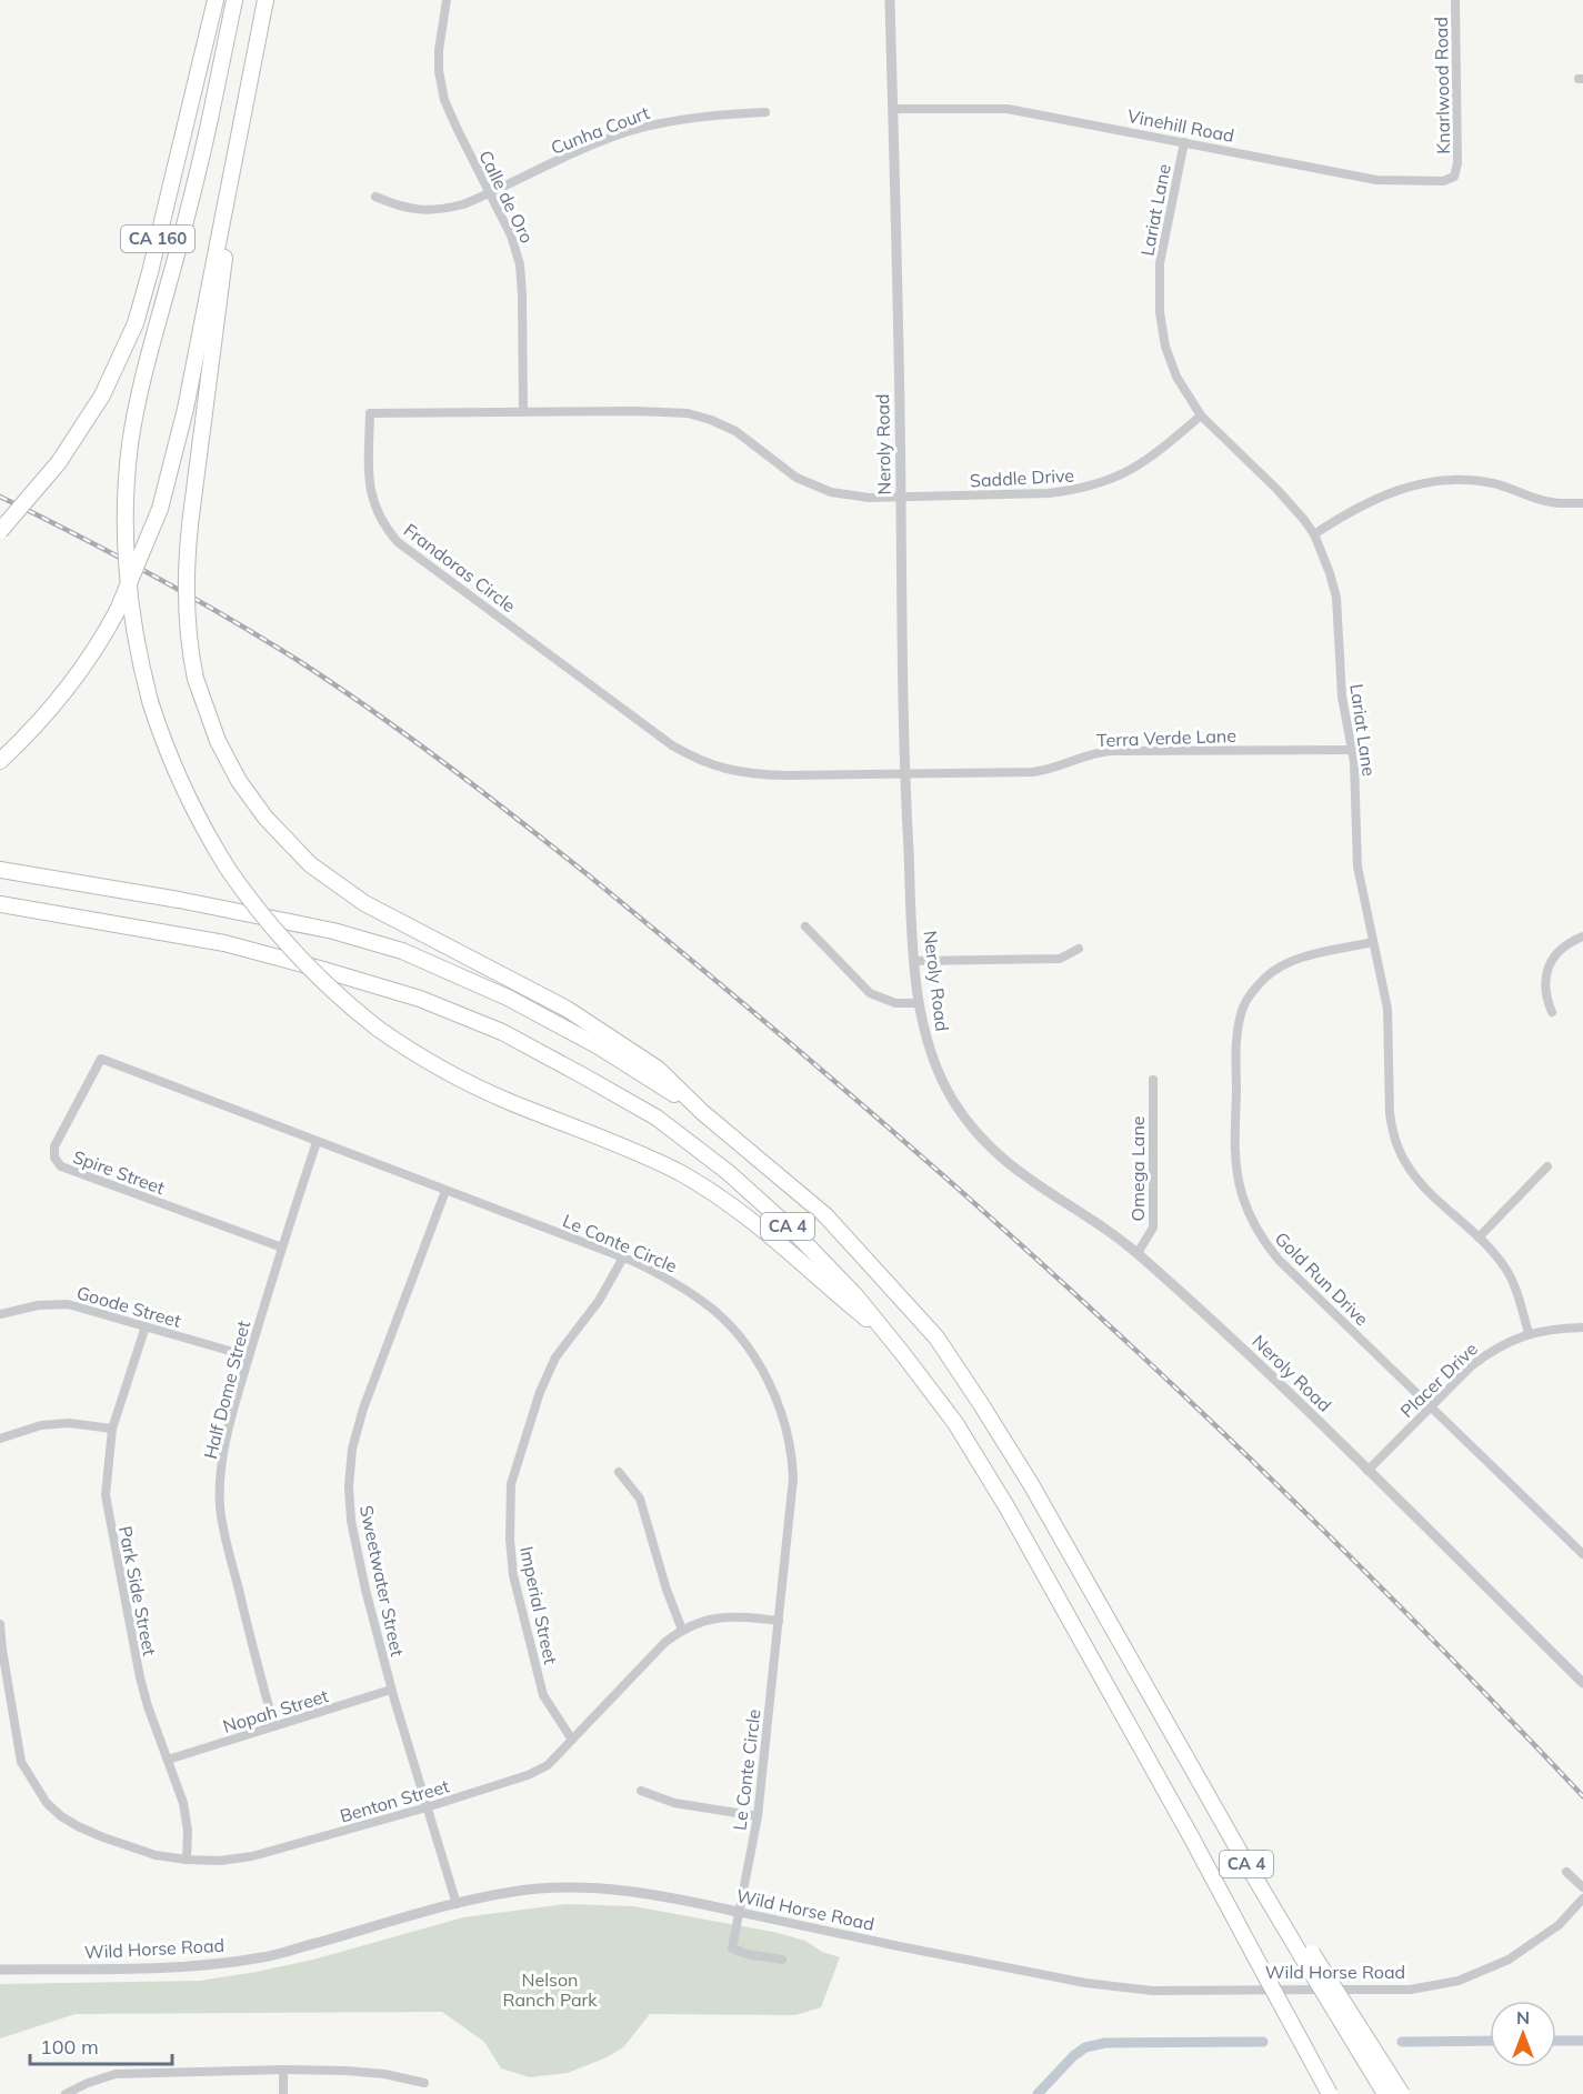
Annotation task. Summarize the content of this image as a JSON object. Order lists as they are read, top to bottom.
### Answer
{
  "streets": {
    "highway": ["CA 160", "CA 4"],
    "street": [
      "Knarlwood Road",
      "Vinehill Road",
      "Cunha Court",
      "Calle de Oro",
      "Lariat Lane",
      "Neroly Road",
      "Saddle Drive",
      "Frandoras Circle",
      "Terra Verde Lane",
      "Omega Lane",
      "Spire Street",
      "Le Conte Circle",
      "Gold Run Drive",
      "Goode Street",
      "Placer Drive",
      "Half Dome Street",
      "Sweetwater Street",
      "Park Side Street",
      "Imperial Street",
      "Nopah Street",
      "Benton Street",
      "Wild Horse Road"
    ]
  },
  "crossings": [
    ["Knarlwood Road", "Vinehill Road"],
    ["Vinehill Road", "Lariat Lane"],
    ["Vinehill Road", "Neroly Road"],
    ["Cunha Court", "Calle de Oro"],
    ["Calle de Oro", "Frandoras Circle"],
    ["Lariat Lane", "Saddle Drive"],
    ["Lariat Lane", "Terra Verde Lane"],
    ["Lariat Lane", "Gold Run Drive"],
    ["Lariat Lane", "Placer Drive"],
    ["Neroly Road", "Saddle Drive"],
    ["Neroly Road", "Frandoras Circle"],
    ["Neroly Road", "Terra Verde Lane"],
    ["Neroly Road", "Omega Lane"],
    ["Neroly Road", "Placer Drive"],
    ["Saddle Drive", "Frandoras Circle"],
    ["Frandoras Circle", "Terra Verde Lane"],
    ["Spire Street", "Le Conte Circle"],
    ["Spire Street", "Half Dome Street"],
    ["Le Conte Circle", "Half Dome Street"],
    ["Le Conte Circle", "Sweetwater Street"],
    ["Le Conte Circle", "Imperial Street"],
    ["Le Conte Circle", "Benton Street"],
    ["Le Conte Circle", "Wild Horse Road"],
    ["Gold Run Drive", "Placer Drive"],
    ["Goode Street", "Half Dome Street"],
    ["Goode Street", "Park Side Street"],
    ["Half Dome Street", "Nopah Street"],
    ["Sweetwater Street", "Nopah Street"],
    ["Sweetwater Street", "Benton Street"],
    ["Sweetwater Street", "Wild Horse Road"],
    ["Park Side Street", "Nopah Street"],
    ["Park Side Street", "Benton Street"],
    ["Imperial Street", "Benton Street"]
  ],
  "parks": ["Nelson Ranch Park"],
  "scale_bar": "100 m",
  "north": "top"
}
